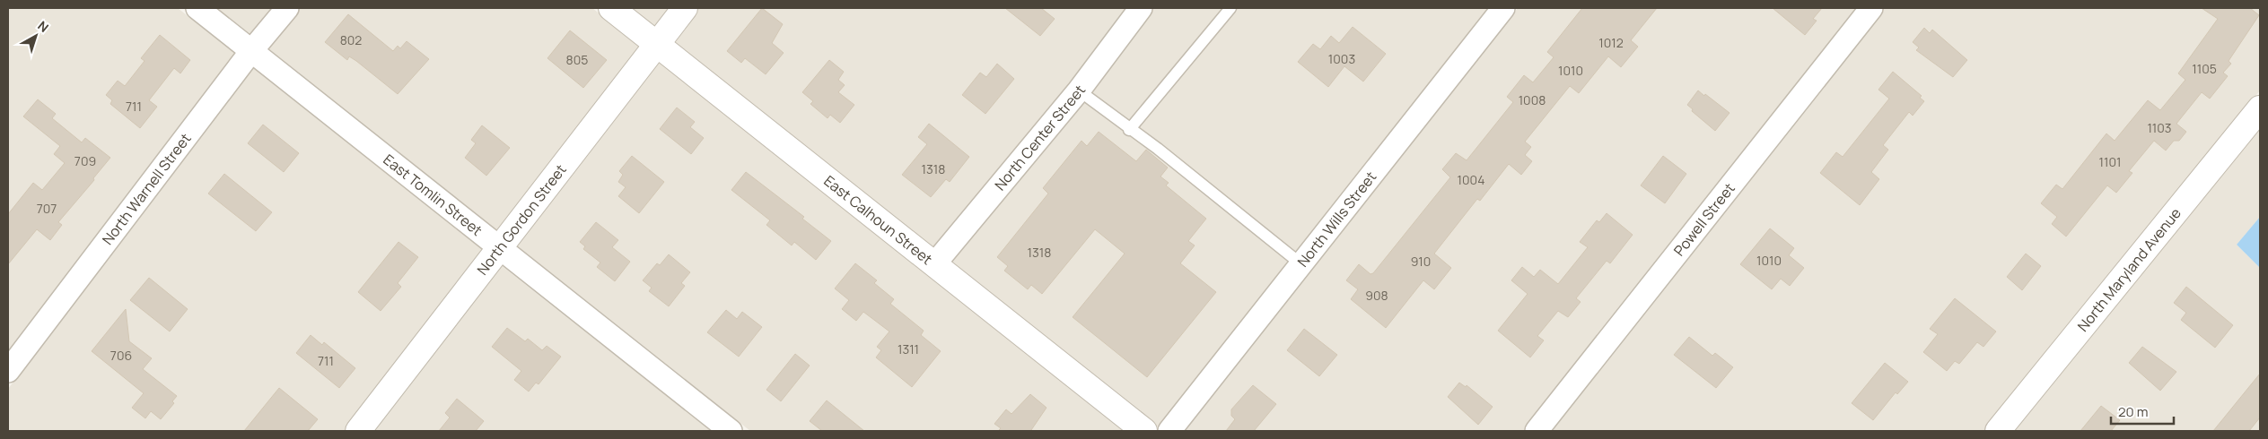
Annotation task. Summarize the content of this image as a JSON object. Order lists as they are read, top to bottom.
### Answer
{
  "streets": {
    "street": [
      "North Center Street",
      "North Warnell Street",
      "East Tomlin Street",
      "North Gordon Street",
      "East Calhoun Street",
      "North Wills Street",
      "Powell Street",
      "North Maryland Avenue"
    ]
  },
  "crossings": [
    ["North Center Street", "East Calhoun Street"],
    ["North Warnell Street", "East Tomlin Street"],
    ["East Tomlin Street", "North Gordon Street"],
    ["North Gordon Street", "East Calhoun Street"]
  ],
  "house_numbers": [
    "802",
    "1012",
    "1003",
    "805",
    "1105",
    "1010",
    "1008",
    "711",
    "1103",
    "709",
    "1101",
    "1318",
    "1004",
    "707",
    "1318",
    "1010",
    "910",
    "908",
    "1311",
    "706",
    "711"
  ],
  "scale_bar": "20 m",
  "north": "top right"
}
